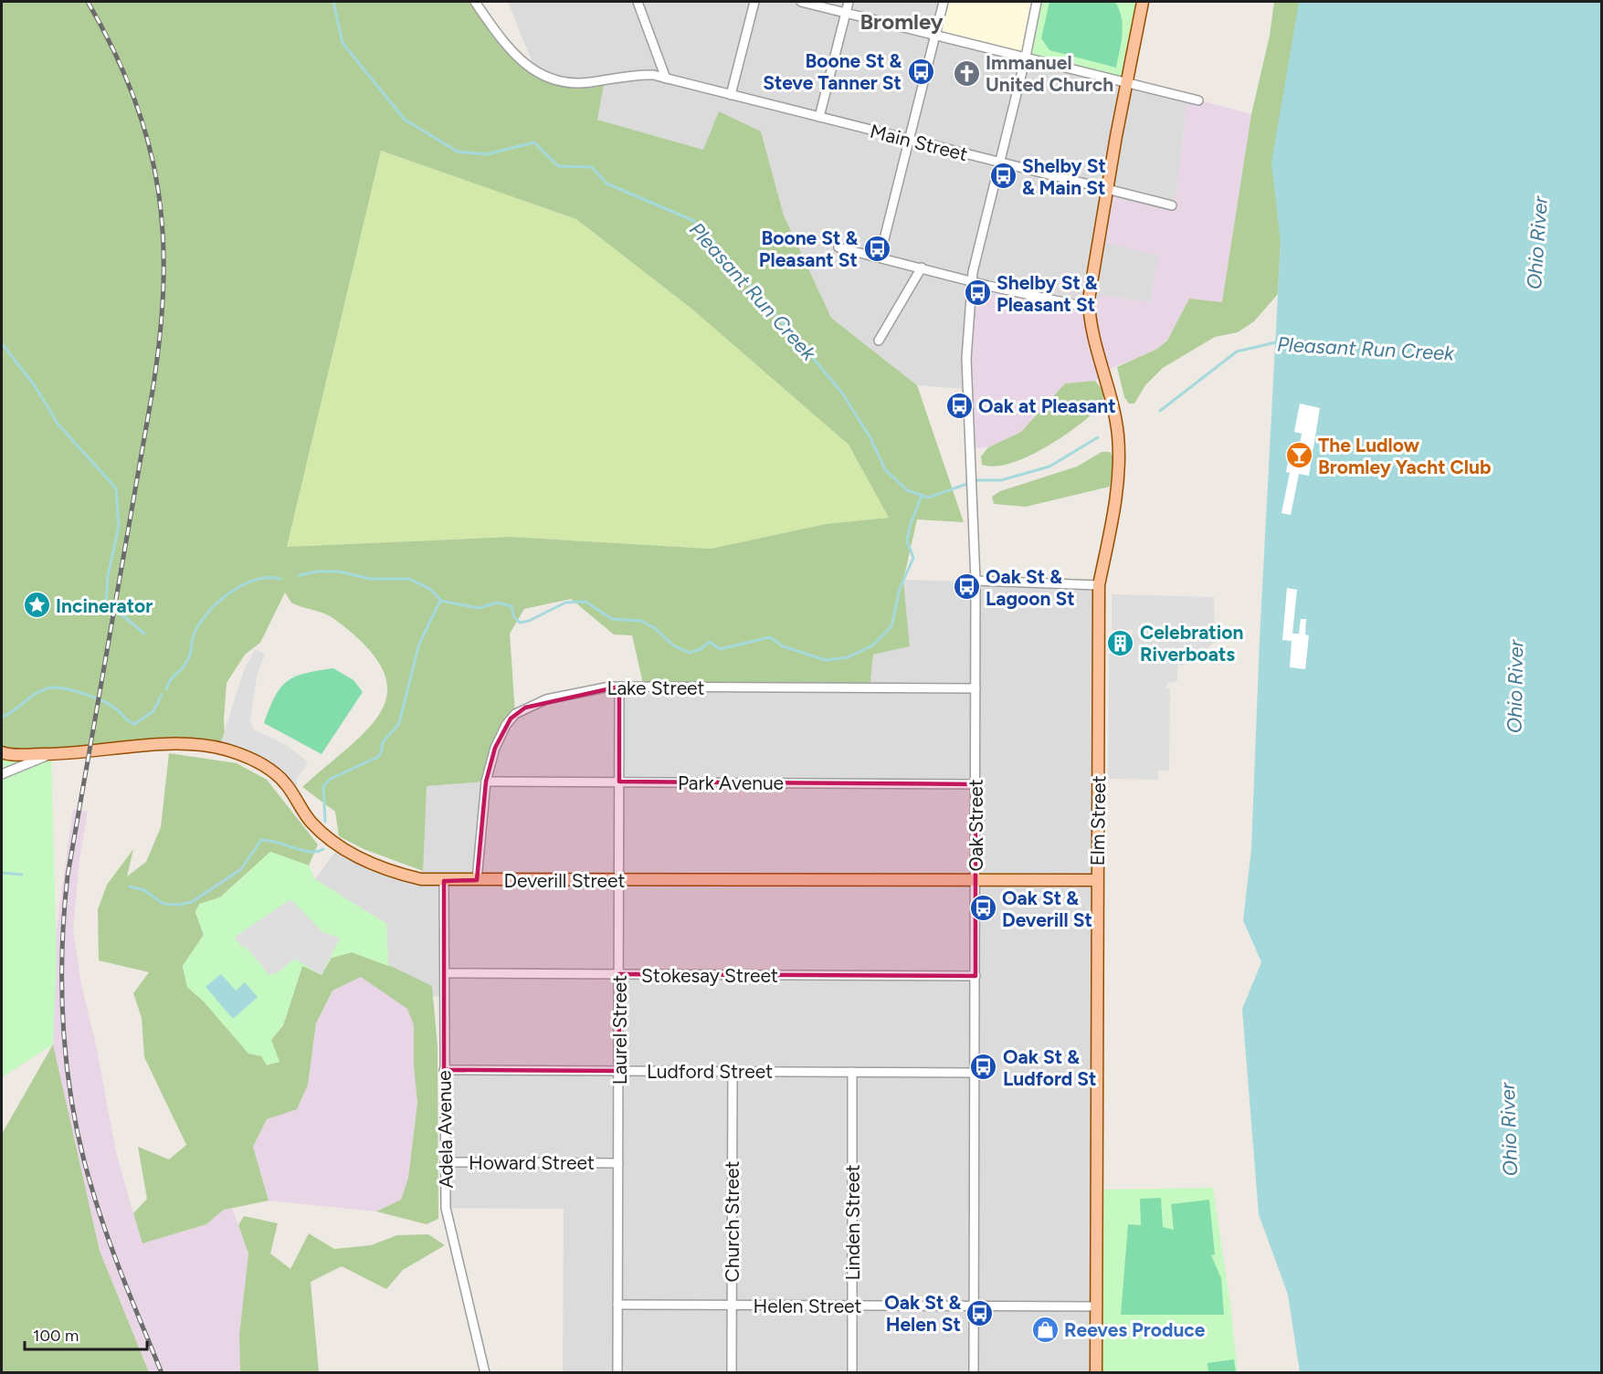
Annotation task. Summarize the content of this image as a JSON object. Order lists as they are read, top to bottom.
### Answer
{
  "streets": {
    "main road": ["Elm Street", "Deverill Street"],
    "street": [
      "Main Street",
      "Lake Street",
      "Park Avenue",
      "Oak Street",
      "Stokesay Street",
      "Laurel Street",
      "Ludford Street",
      "Adela Avenue",
      "Howard Street",
      "Church Street",
      "Linden Street",
      "Helen Street"
    ]
  },
  "crossings": [
    ["Main Street", "Elm Street"],
    ["Main Street", "Oak Street"],
    ["Lake Street", "Park Avenue"],
    ["Lake Street", "Oak Street"],
    ["Lake Street", "Deverill Street"],
    ["Lake Street", "Laurel Street"],
    ["Park Avenue", "Oak Street"],
    ["Park Avenue", "Laurel Street"],
    ["Elm Street", "Deverill Street"],
    ["Elm Street", "Helen Street"],
    ["Oak Street", "Deverill Street"],
    ["Oak Street", "Stokesay Street"],
    ["Oak Street", "Ludford Street"],
    ["Oak Street", "Helen Street"],
    ["Deverill Street", "Laurel Street"],
    ["Deverill Street", "Adela Avenue"],
    ["Stokesay Street", "Laurel Street"],
    ["Stokesay Street", "Adela Avenue"],
    ["Laurel Street", "Ludford Street"],
    ["Laurel Street", "Howard Street"],
    ["Laurel Street", "Helen Street"],
    ["Ludford Street", "Adela Avenue"],
    ["Ludford Street", "Church Street"],
    ["Ludford Street", "Linden Street"],
    ["Adela Avenue", "Howard Street"],
    ["Church Street", "Helen Street"],
    ["Linden Street", "Helen Street"]
  ],
  "districts": ["Bromley"],
  "water": ["Ohio River", "Pleasant Run Creek"],
  "places": {
    "bus stop": [
      "Boone St & Steve Tanner St",
      "Shelby St & Main St",
      "Boone St & Pleasant St",
      "Shelby St & Pleasant St",
      "Oak at Pleasant",
      "Oak St & Lagoon St",
      "Oak St & Deverill St",
      "Oak St & Ludford St",
      "Oak St & Helen St"
    ],
    "church": ["Immanuel United Church"],
    "bar": ["The Ludlow Bromley Yacht Club"],
    "place": ["Incinerator"],
    "building": ["Celebration Riverboats"],
    "shop": ["Reeves Produce"]
  },
  "scale_bar": "100 m"
}
